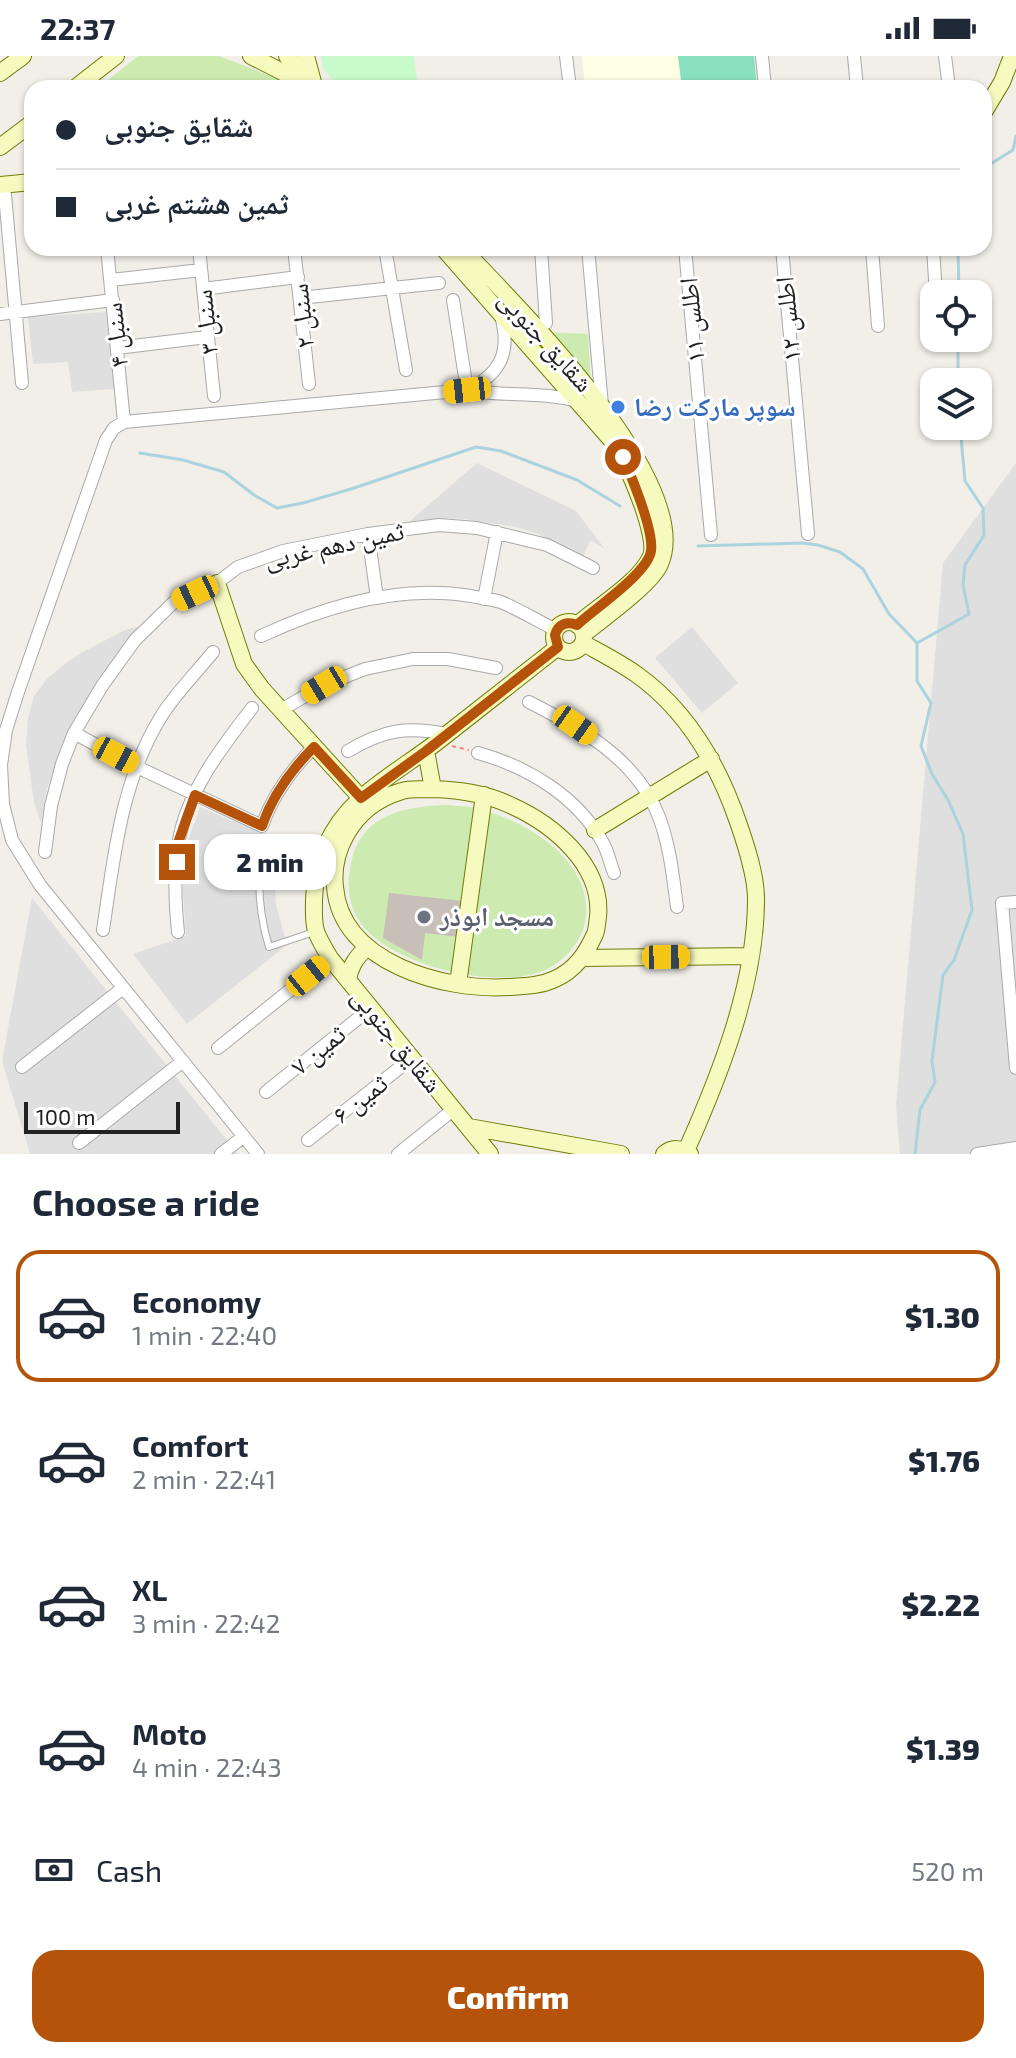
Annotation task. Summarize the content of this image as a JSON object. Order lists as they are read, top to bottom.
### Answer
{
  "streets": {
    "street": [
      "سنبل ۲",
      "اطلس ۱۲",
      "اطلس ۱۱",
      "سنبل ۳",
      "سنبل ۴",
      "شقایق جنوبی",
      "ثمین دهم غربی",
      "ثمین ۷",
      "ثمین ۶"
    ]
  },
  "crossings": [
    ["شقایق جنوبی", "ثمین ۷"],
    ["شقایق جنوبی", "ثمین ۶"]
  ],
  "places": ["سوپر مارکت رضا", "مسجد ابوذر"],
  "scale_bar": "100 m",
  "page": {
    "status": "22:37",
    "banner": ["شقایق جنوبی", "ثمین هشتم غربی"],
    "bubble": "2 min",
    "scale": "100 m",
    "heading": "Choose a ride",
    "list": [
      {
        "name": "Economy",
        "note": "1 min · 22:40",
        "value": "$1.30"
      },
      {
        "name": "Comfort",
        "note": "2 min · 22:41",
        "value": "$1.76"
      },
      {
        "name": "XL",
        "note": "3 min · 22:42",
        "value": "$2.22"
      },
      {
        "name": "Moto",
        "note": "4 min · 22:43",
        "value": "$1.39"
      }
    ],
    "pay": ["Cash", "520 m"],
    "buttons": "Confirm"
  }
}
